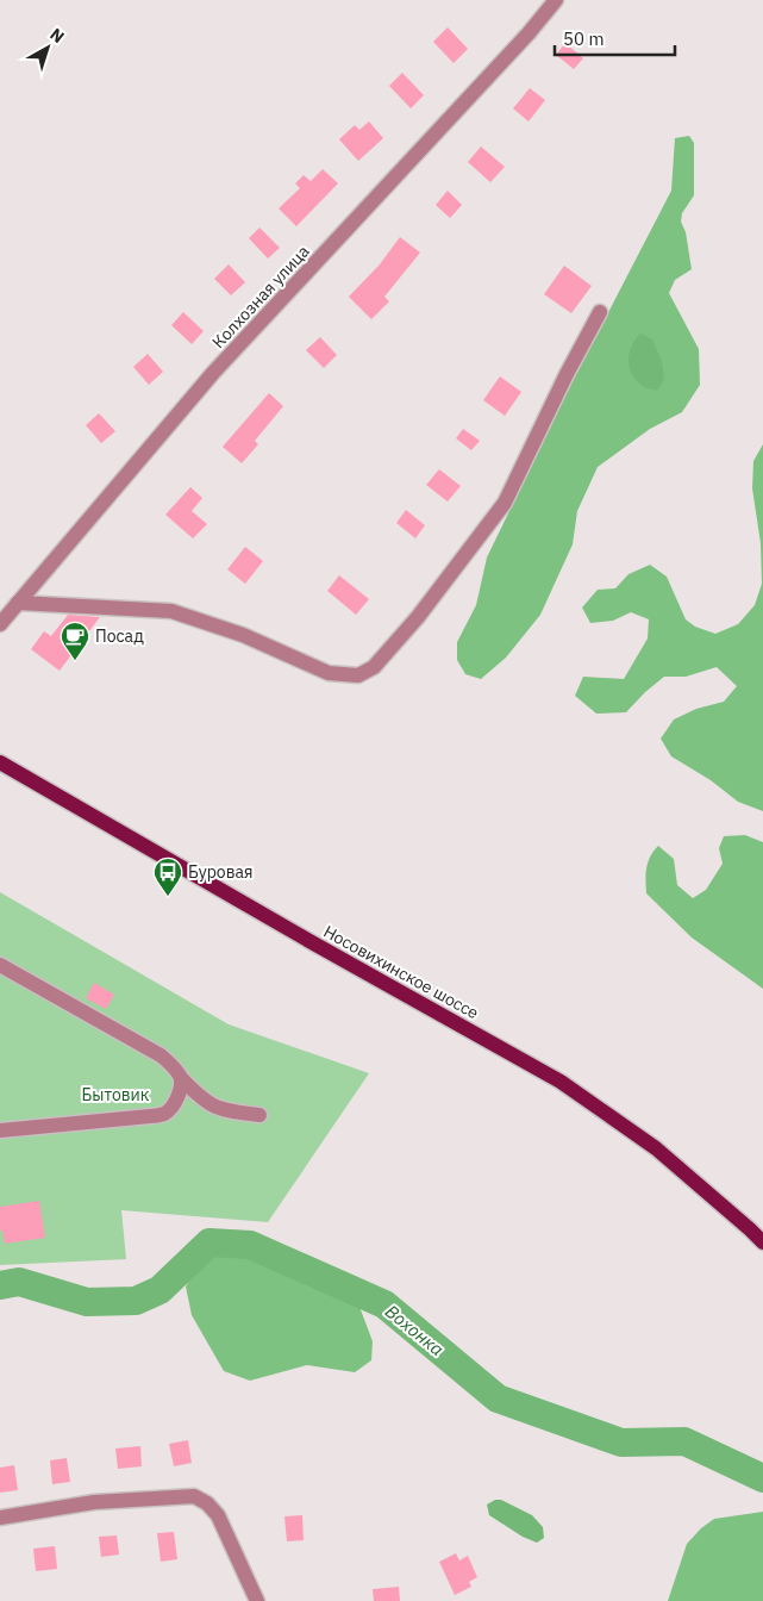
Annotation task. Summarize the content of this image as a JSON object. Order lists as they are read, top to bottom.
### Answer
{
  "streets": {
    "main road": ["Носовихинское шоссе"],
    "street": ["Колхозная улица"]
  },
  "water": ["Вохонка"],
  "parks": ["Бытовик"],
  "places": {
    "cafe": ["Посад"],
    "bus stop": ["Буровая"]
  },
  "scale_bar": "50 m",
  "north": "top right"
}
